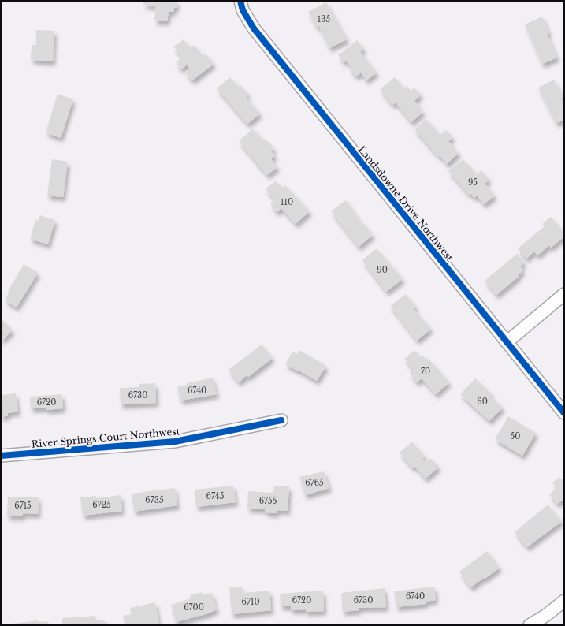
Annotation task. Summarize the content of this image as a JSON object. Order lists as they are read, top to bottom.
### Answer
{
  "streets": {
    "street": ["Landsdowne Drive Northwest", "River Springs Court Northwest"]
  },
  "house_numbers": [
    "135",
    "95",
    "110",
    "90",
    "70",
    "6740",
    "6730",
    "60",
    "6720",
    "50",
    "6765",
    "6745",
    "6735",
    "6755",
    "6725",
    "6715",
    "6740",
    "6720",
    "6730",
    "6710",
    "6700"
  ]
}
